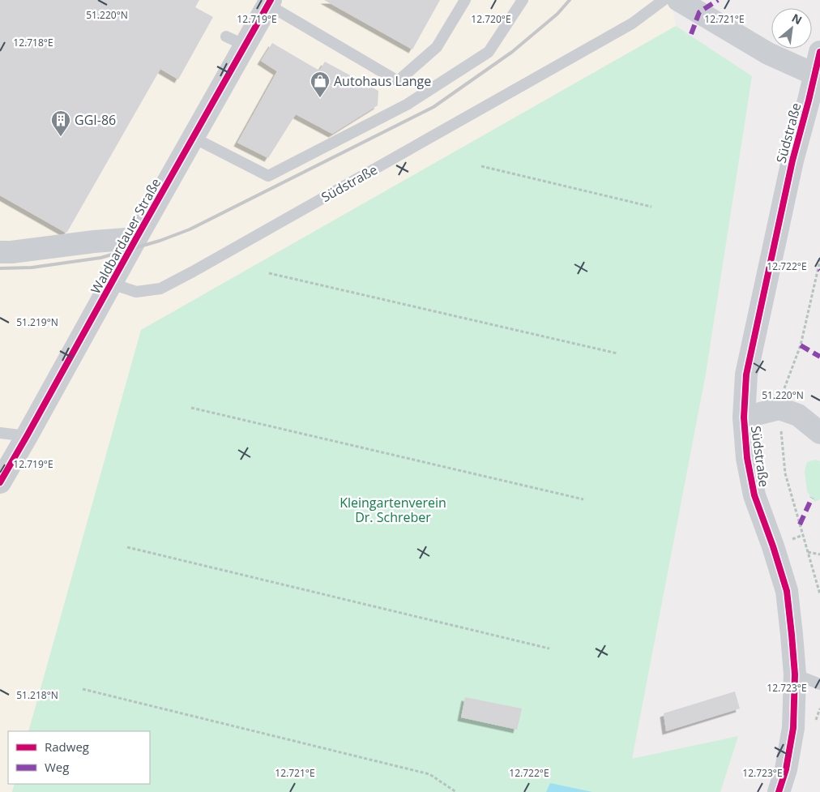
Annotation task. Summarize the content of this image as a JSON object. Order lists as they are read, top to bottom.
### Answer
{
  "streets": {
    "street": ["Südstraße", "Waldbardauer Straße"]
  },
  "crossings": [
    ["Südstraße", "Waldbardauer Straße"]
  ],
  "parks": ["Kleingartenverein Dr. Schreber"],
  "places": {
    "shop": ["Autohaus Lange"],
    "building": ["GGI-86"]
  },
  "legend": ["Radweg", "Weg"],
  "north": "top right",
  "coordinates": [
    "51.220°N",
    "12.719°E",
    "12.720°E",
    "12.721°E",
    "12.718°E",
    "12.722°E",
    "51.219°N",
    "12.723°E",
    "51.218°N"
  ]
}
